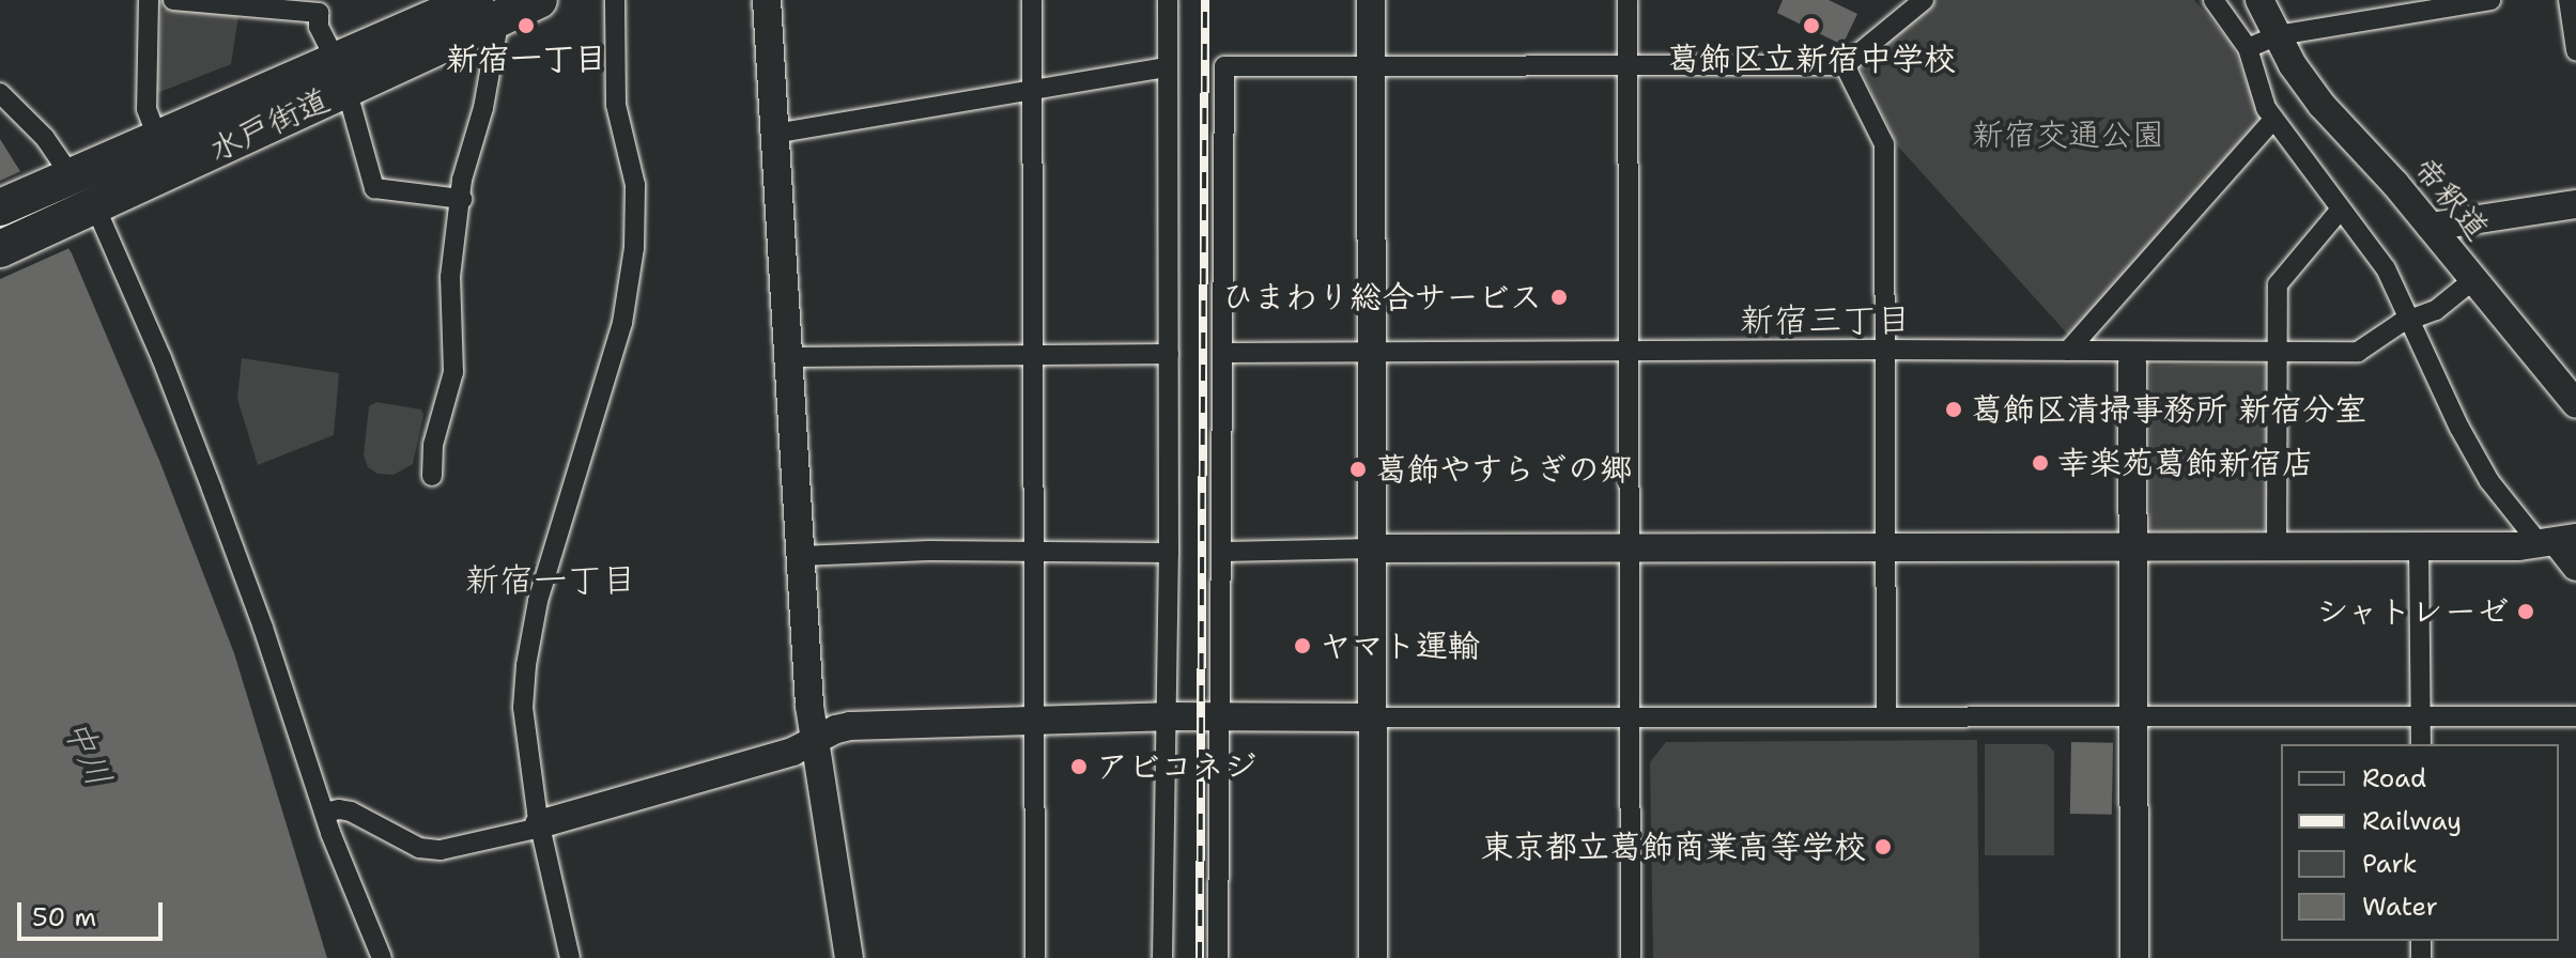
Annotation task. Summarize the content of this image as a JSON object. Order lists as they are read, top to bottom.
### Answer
{
  "streets": {
    "highway": ["水戸街道"],
    "street": ["帝釈道"]
  },
  "districts": ["新宿三丁目", "新宿一丁目"],
  "water": ["中川"],
  "parks": ["新宿交通公園"],
  "places": [
    "新宿一丁目",
    "葛飾区立新宿中学校",
    "ひまわり総合サービス",
    "葛飾区清掃事務所 新宿分室",
    "幸楽苑葛飾新宿店",
    "葛飾やすらぎの郷",
    "シャトレーゼ",
    "ヤマト運輸",
    "アビコネジ",
    "東京都立葛飾商業高等学校"
  ],
  "legend": [
    "Road",
    "Railway",
    "Park",
    "Water"
  ],
  "scale_bar": "50 m"
}
